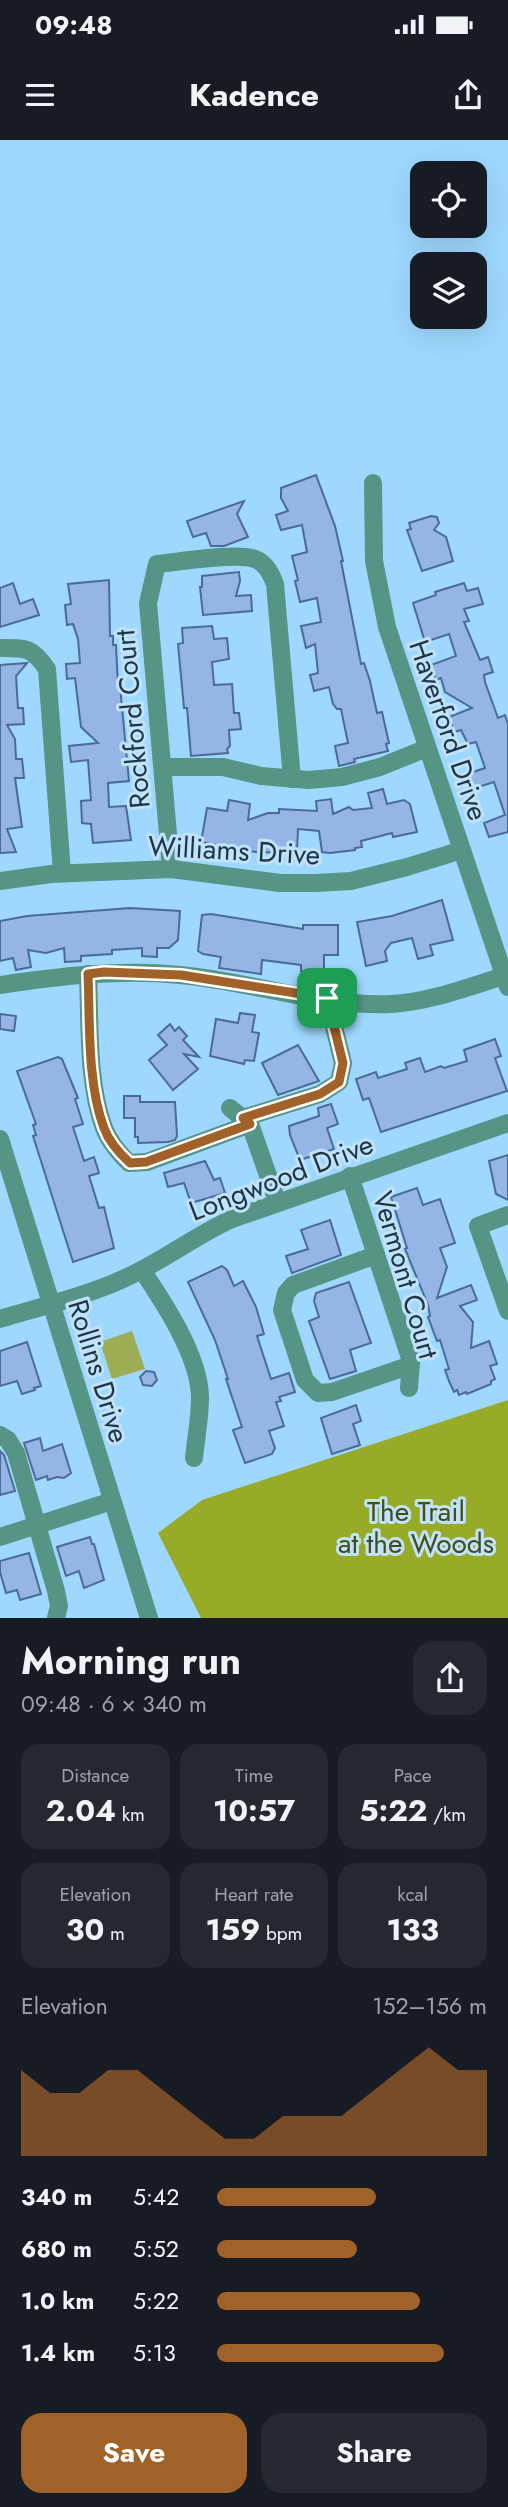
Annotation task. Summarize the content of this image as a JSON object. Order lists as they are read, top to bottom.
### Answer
{
  "streets": {
    "street": [
      "Rockford Court",
      "Haverford Drive",
      "Williams Drive",
      "Longwood Drive",
      "Vermont Court",
      "Rollins Drive"
    ]
  },
  "crossings": [
    ["Rockford Court", "Williams Drive"],
    ["Haverford Drive", "Williams Drive"],
    ["Longwood Drive", "Vermont Court"],
    ["Longwood Drive", "Rollins Drive"]
  ],
  "parks": ["The Trail at the Woods"],
  "page": {
    "status": "09:48",
    "header": "Kadence",
    "heading": ["Morning run", "09:48 · 6 × 340 m"],
    "stats": [
      ["Distance", "2.04 km"],
      ["Time", "10:57"],
      ["Pace", "5:22 /km"],
      ["Elevation", "30 m"],
      ["Heart rate", "159 bpm"],
      ["kcal", "133"]
    ],
    "chart": ["Elevation", "152–156 m"],
    "list": [
      {
        "name": "340 m",
        "note": "5:42"
      },
      {
        "name": "680 m",
        "note": "5:52"
      },
      {
        "name": "1.0 km",
        "note": "5:22"
      },
      {
        "name": "1.4 km",
        "note": "5:13"
      }
    ],
    "buttons": ["Save", "Share"]
  }
}
